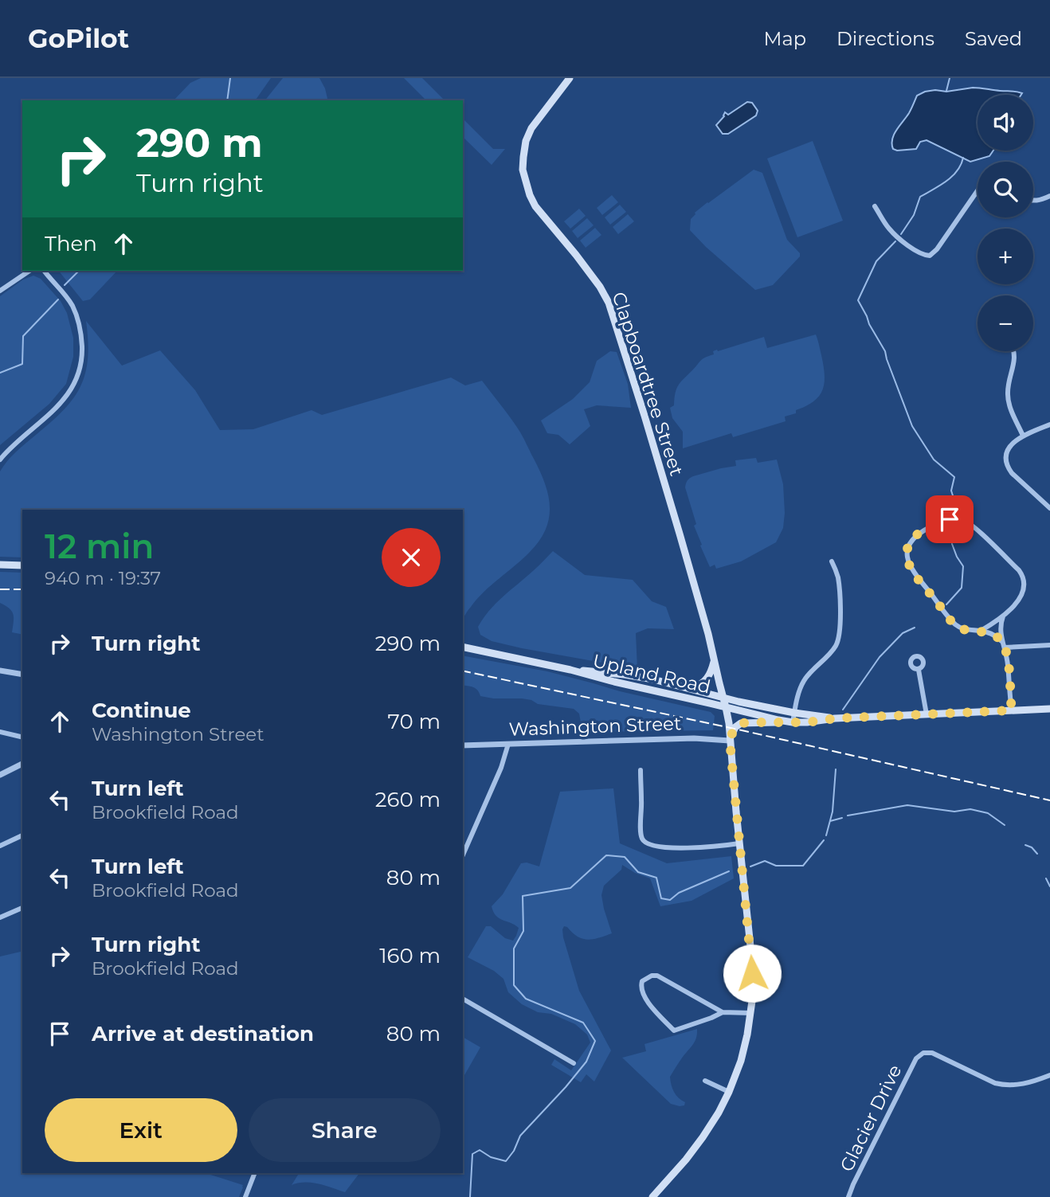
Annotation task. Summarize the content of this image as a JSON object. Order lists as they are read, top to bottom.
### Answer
{
  "streets": {
    "main road": ["Clapboardtree Street", "Upland Road"],
    "street": ["Washington Street", "Glacier Drive"]
  },
  "crossings": [
    ["Clapboardtree Street", "Upland Road"],
    ["Clapboardtree Street", "Washington Street"]
  ],
  "page": {
    "header": "GoPilot",
    "nav": ["Map", "Directions", "Saved"],
    "map_buttons": ["+", "−"],
    "turn": ["290 m", "Turn right"],
    "then": "Then",
    "heading": ["12 min", "940 m · 19:37"],
    "list": [
      {
        "name": "Turn right",
        "value": "290 m"
      },
      {
        "name": "Continue",
        "note": "Washington Street",
        "value": "70 m"
      },
      {
        "name": "Turn left",
        "note": "Brookfield Road",
        "value": "260 m"
      },
      {
        "name": "Turn left",
        "note": "Brookfield Road",
        "value": "80 m"
      },
      {
        "name": "Turn right",
        "note": "Brookfield Road",
        "value": "160 m"
      },
      {
        "name": "Arrive at destination",
        "value": "80 m"
      }
    ],
    "buttons": ["Exit", "Share"]
  }
}
